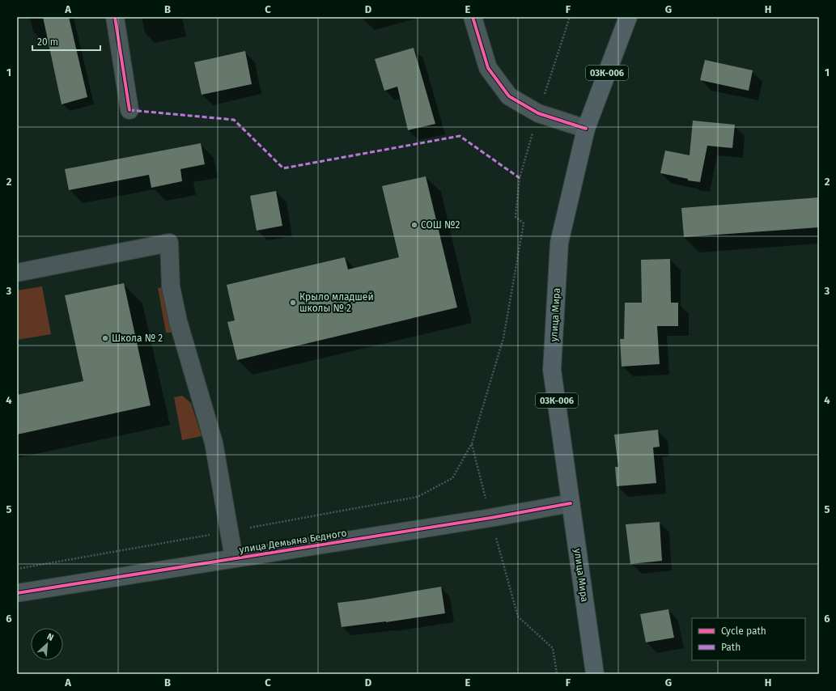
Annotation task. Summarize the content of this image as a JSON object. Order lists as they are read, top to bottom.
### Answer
{
  "streets": {
    "main road": ["03К-006", "улица Мира"],
    "street": ["улица Демьяна Бедного"]
  },
  "crossings": [
    ["03К-006", "улица Мира"],
    ["улица Мира", "улица Демьяна Бедного"]
  ],
  "places": ["СОШ №2", "Крыло младшей школы № 2", "Школа № 2"],
  "legend": ["Cycle path", "Path"],
  "scale_bar": "20 m",
  "north": "top right",
  "grid": {
    "columns": [
      "A",
      "B",
      "C",
      "D",
      "E",
      "F",
      "G",
      "H"
    ],
    "rows": [
      "1",
      "2",
      "3",
      "4",
      "5",
      "6"
    ]
  }
}
